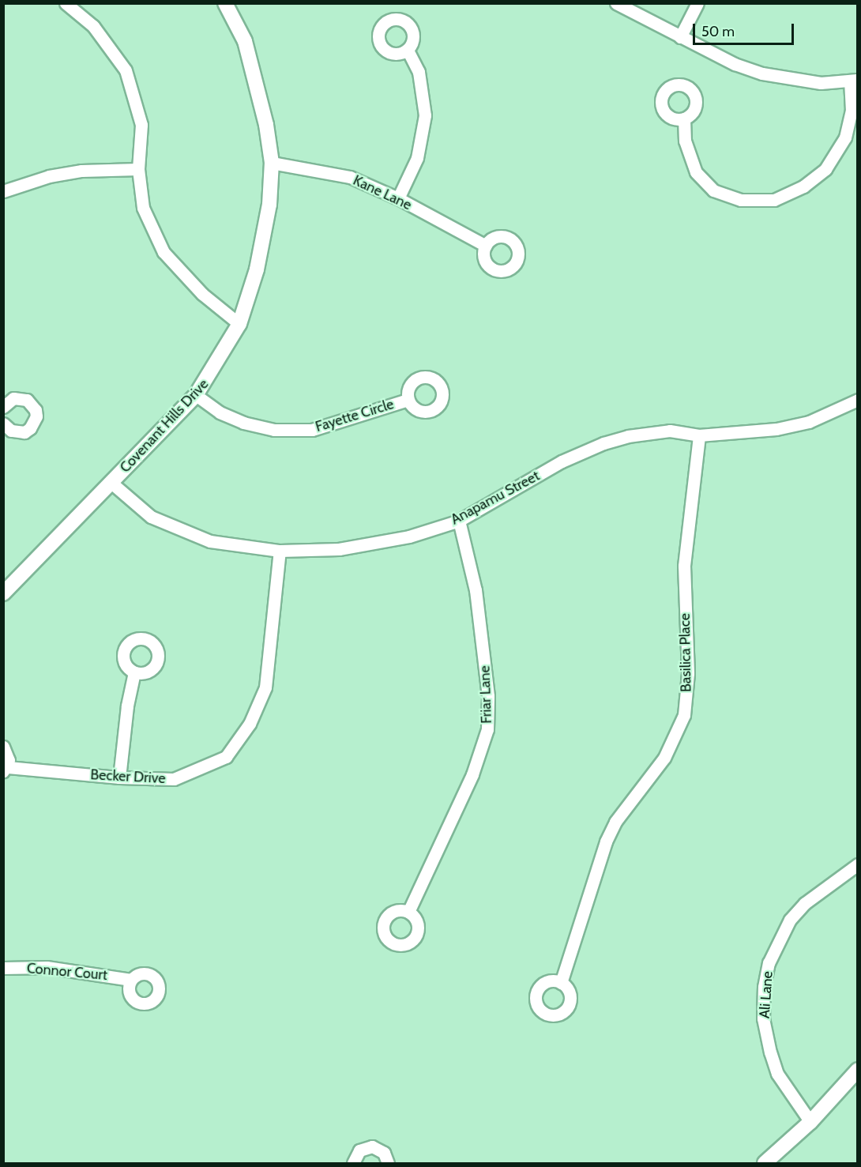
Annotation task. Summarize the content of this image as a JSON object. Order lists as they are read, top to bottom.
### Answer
{
  "streets": {
    "street": [
      "Kane Lane",
      "Fayette Circle",
      "Covenant Hills Drive",
      "Anapamu Street",
      "Basilica Place",
      "Friar Lane",
      "Becker Drive",
      "Connor Court",
      "Ali Lane"
    ]
  },
  "crossings": [
    ["Kane Lane", "Covenant Hills Drive"],
    ["Fayette Circle", "Covenant Hills Drive"],
    ["Covenant Hills Drive", "Anapamu Street"],
    ["Anapamu Street", "Basilica Place"],
    ["Anapamu Street", "Friar Lane"],
    ["Anapamu Street", "Becker Drive"]
  ],
  "scale_bar": "50 m"
}
